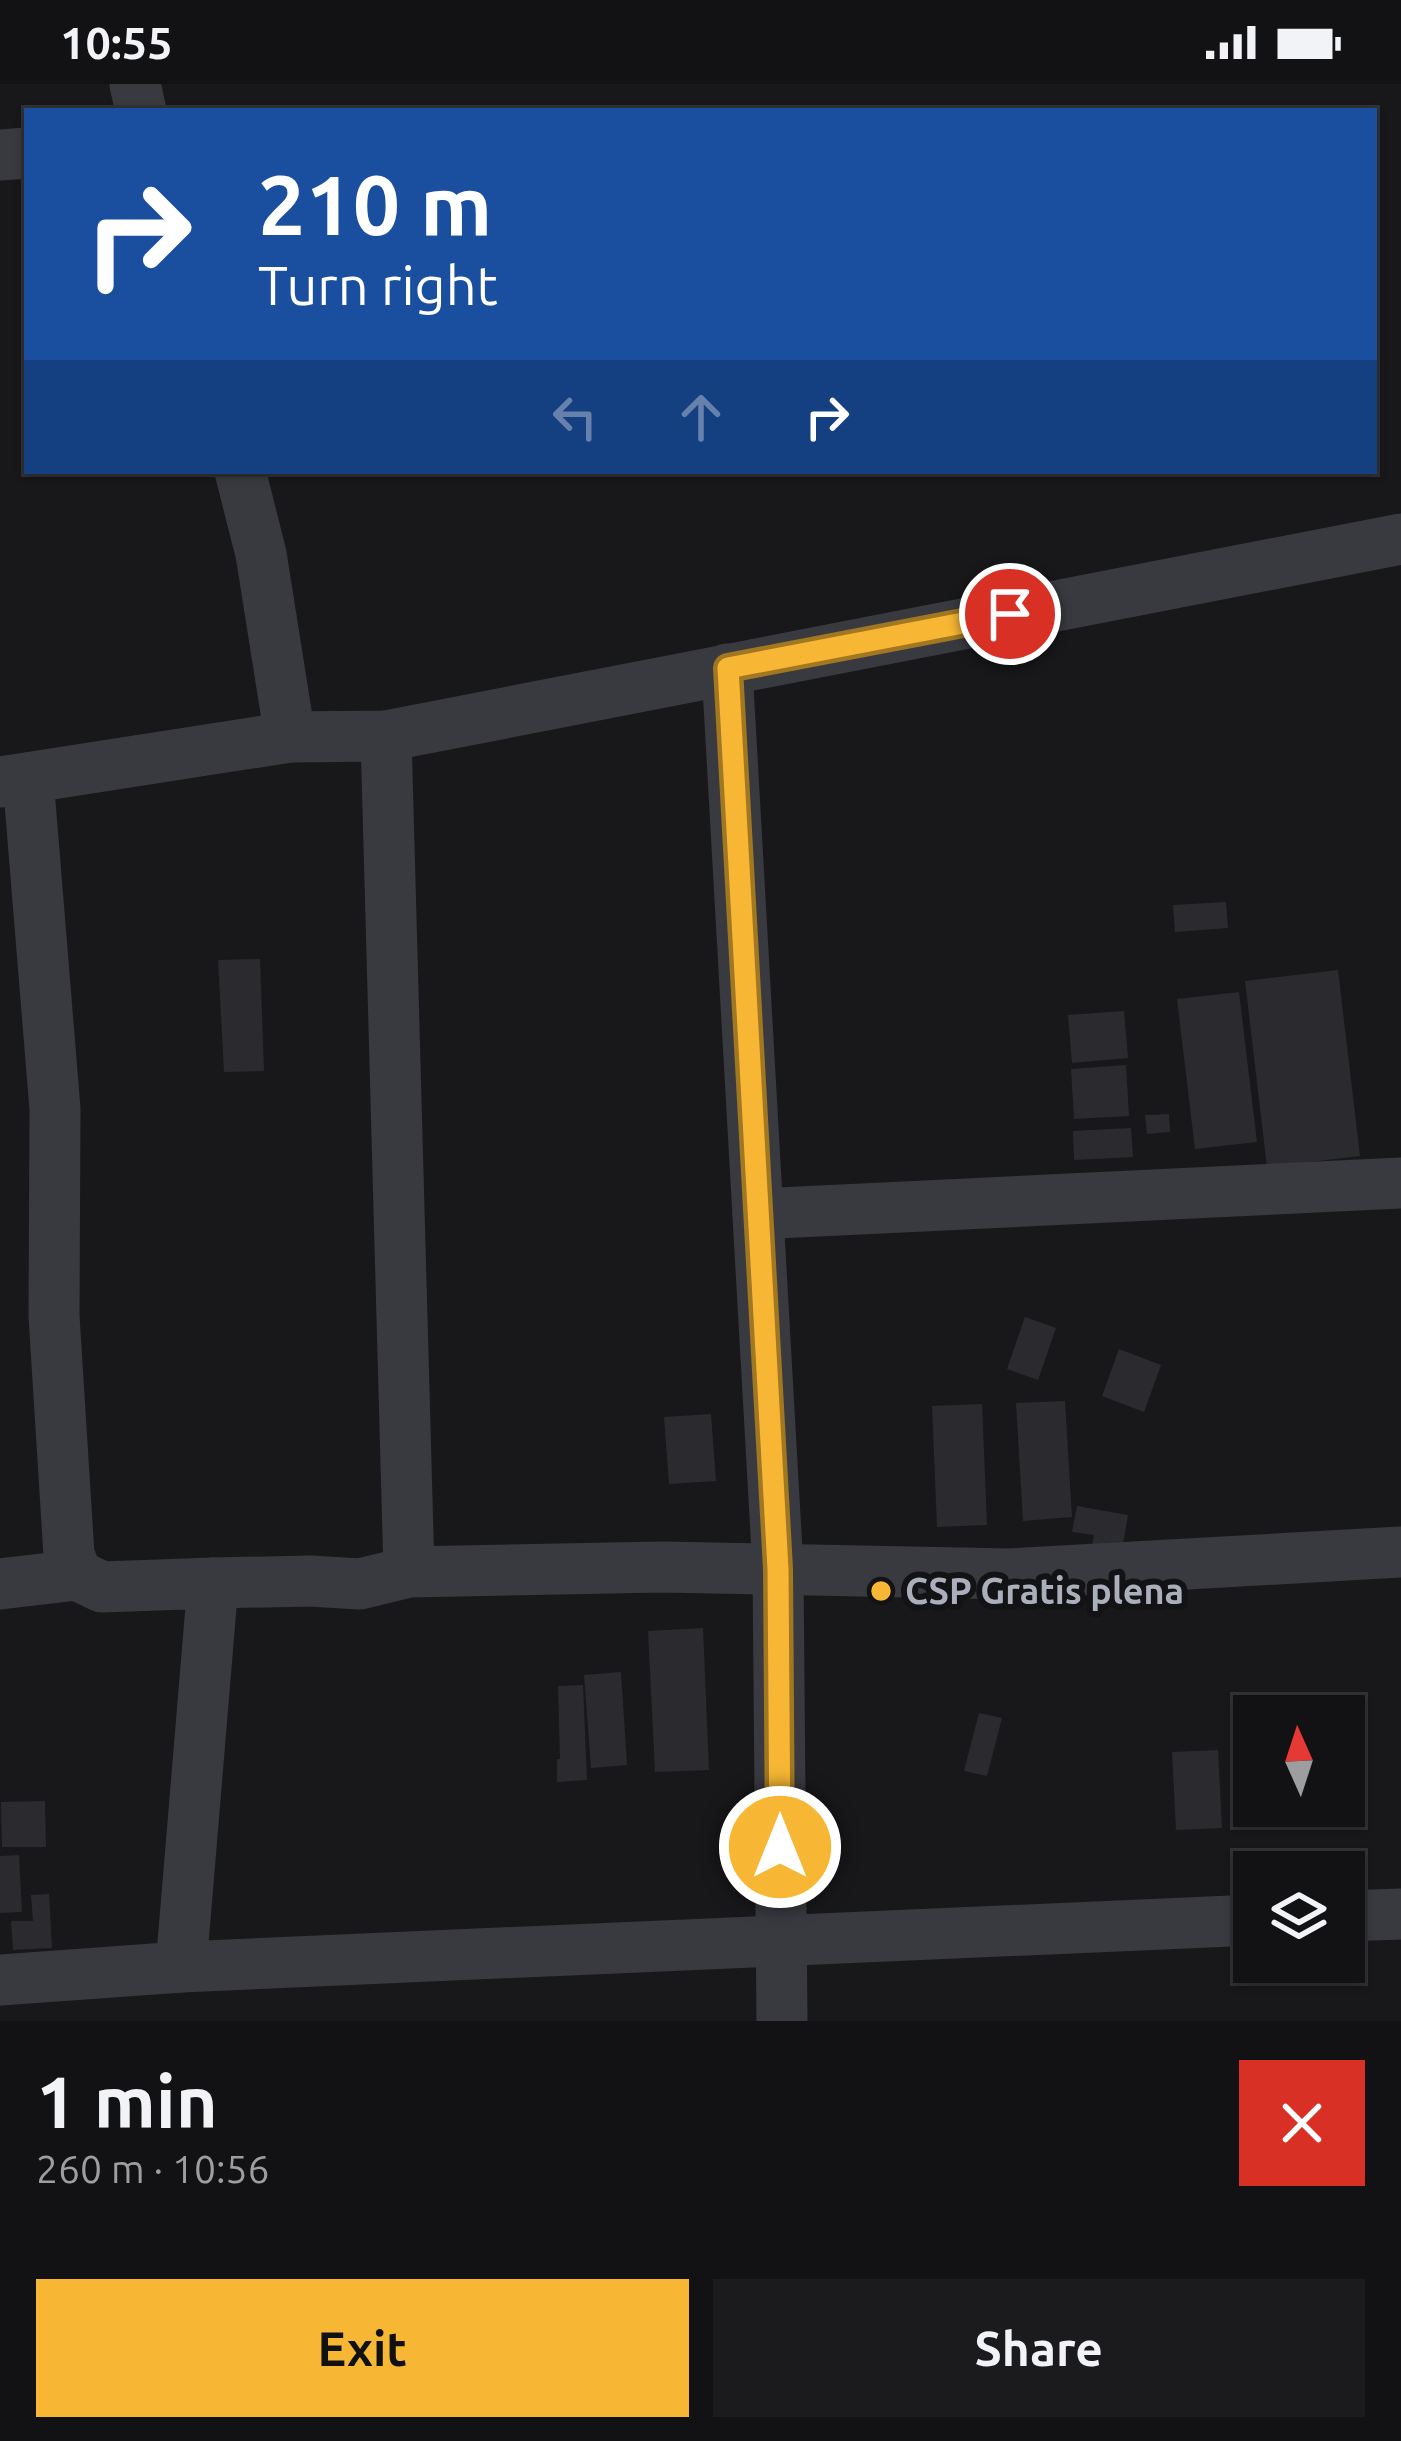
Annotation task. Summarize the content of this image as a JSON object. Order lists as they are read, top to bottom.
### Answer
{
  "places": ["CSP Gratis plena"],
  "north": "top",
  "page": {
    "status": "10:55",
    "turn": ["210 m", "Turn right"],
    "heading": ["1 min", "260 m · 10:56"],
    "buttons": ["Exit", "Share"]
  }
}
